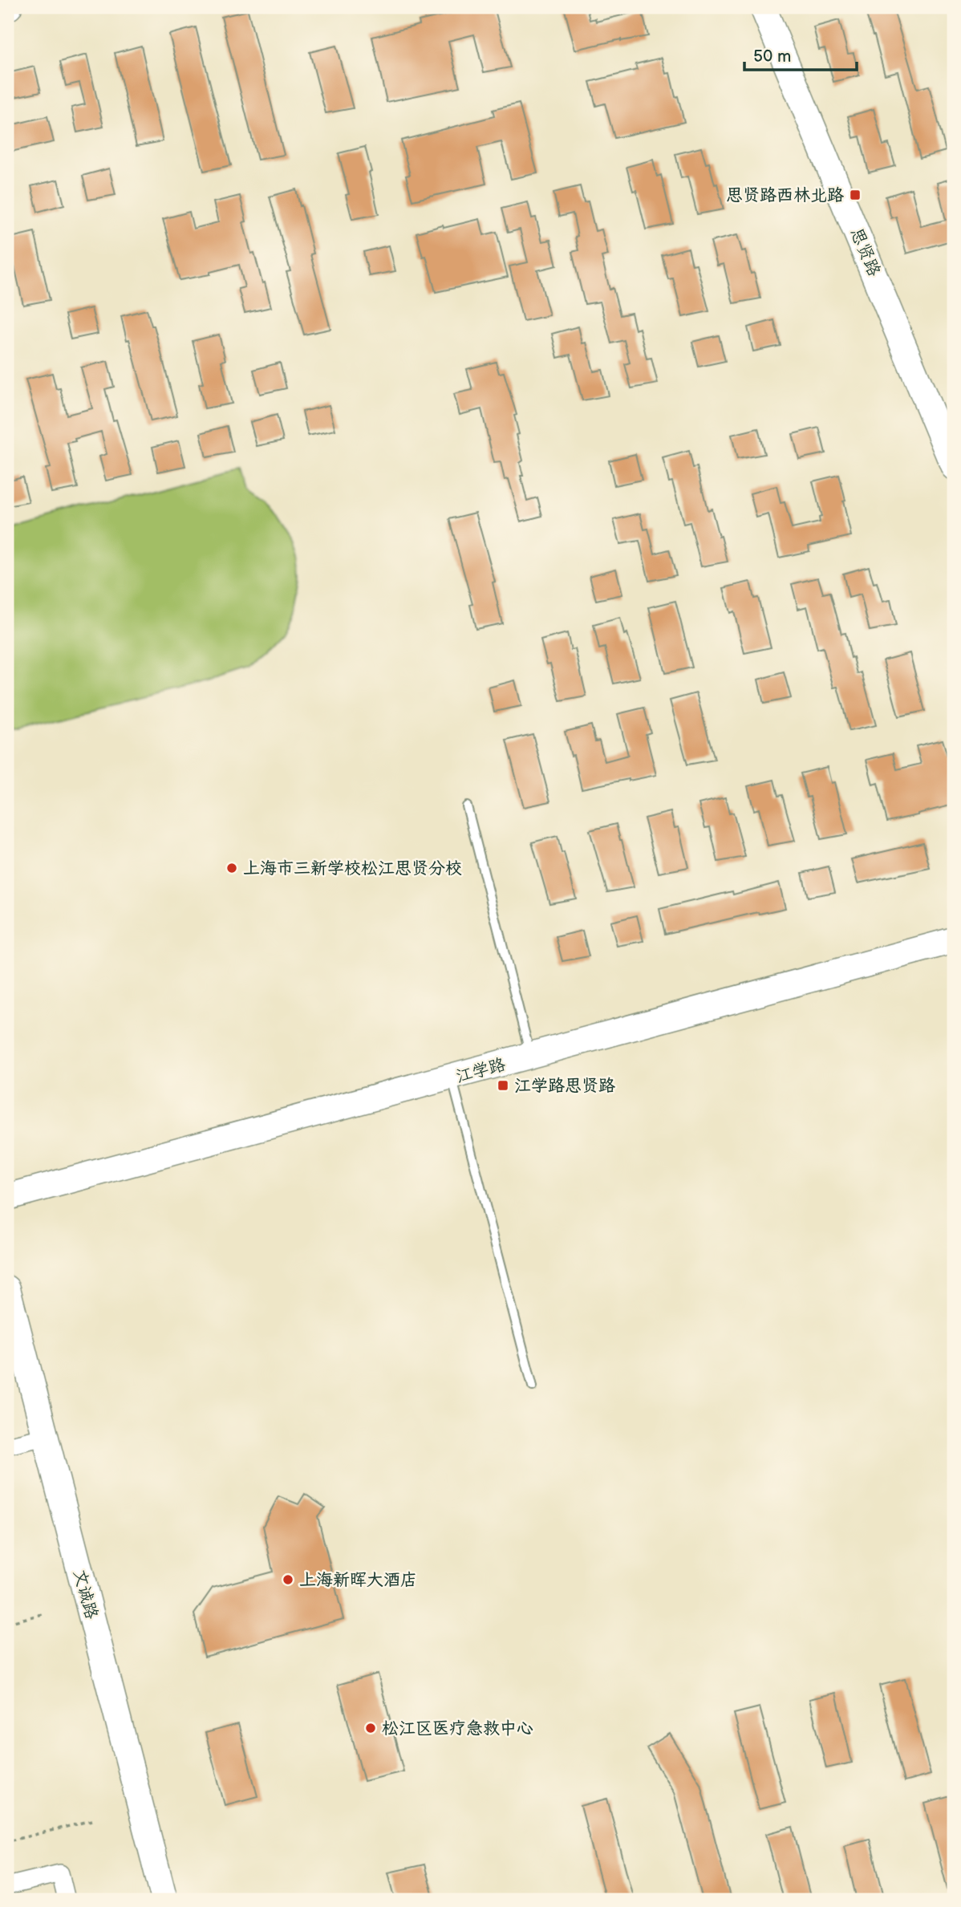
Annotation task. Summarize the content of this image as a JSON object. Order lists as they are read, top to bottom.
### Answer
{
  "streets": {
    "main road": ["思贤路", "江学路", "文诚路"]
  },
  "places": {
    "transit": ["思贤路西林北路", "江学路思贤路"],
    "other": ["上海市三新学校松江思贤分校", "上海新晖大酒店", "松江区医疗急救中心"]
  },
  "scale_bar": "50 m"
}
